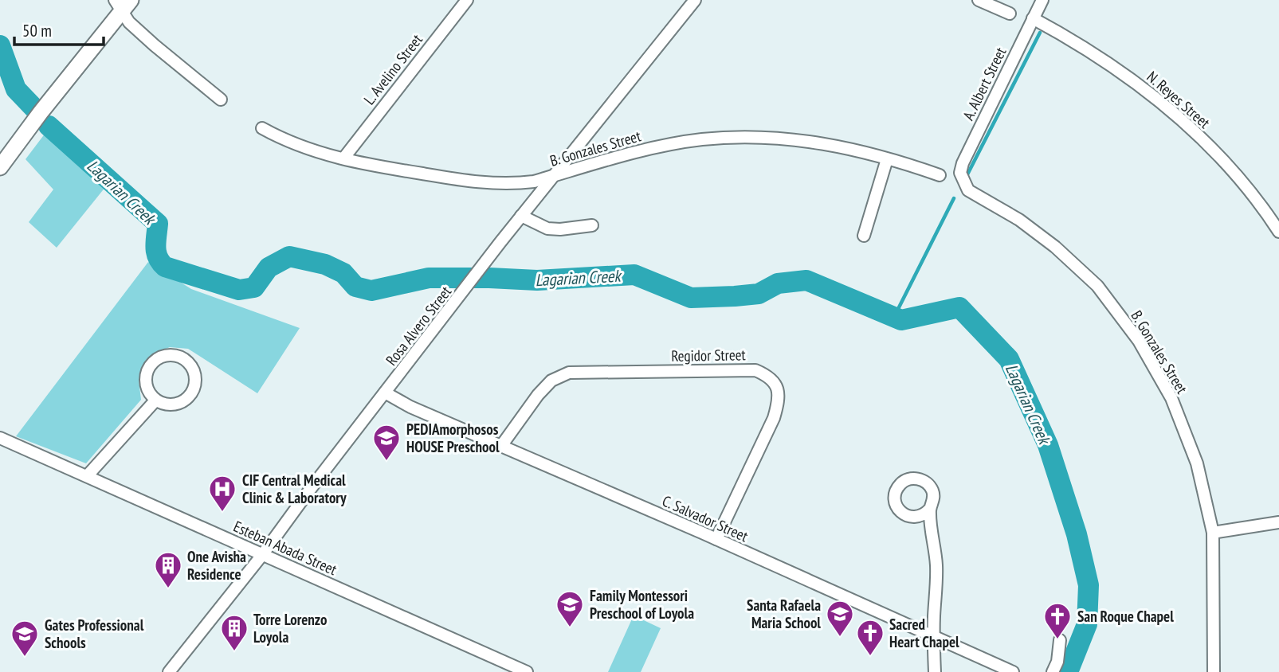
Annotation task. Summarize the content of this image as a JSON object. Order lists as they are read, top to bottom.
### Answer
{
  "streets": {
    "street": [
      "L. Avelino Street",
      "A. Albert Street",
      "N. Reyes Street",
      "B. Gonzales Street",
      "Rosa Alvero Street",
      "Regidor Street",
      "C. Salvador Street",
      "Esteban Abada Street"
    ]
  },
  "crossings": [
    ["L. Avelino Street", "B. Gonzales Street"],
    ["A. Albert Street", "N. Reyes Street"],
    ["A. Albert Street", "B. Gonzales Street"],
    ["B. Gonzales Street", "Rosa Alvero Street"],
    ["Rosa Alvero Street", "C. Salvador Street"],
    ["Rosa Alvero Street", "Esteban Abada Street"],
    ["Regidor Street", "C. Salvador Street"]
  ],
  "water": ["Lagarian Creek"],
  "places": {
    "school or university": [
      "PEDIAmorphosos HOUSE Preschool",
      "Family Montessori Preschool of Loyola",
      "Santa Rafaela Maria School",
      "Gates Professional Schools"
    ],
    "hospital": ["CIF Central Medical Clinic & Laboratory"],
    "building": ["One Avisha Residence", "Torre Lorenzo Loyola"],
    "church": ["San Roque Chapel", "Sacred Heart Chapel"]
  },
  "scale_bar": "50 m"
}
